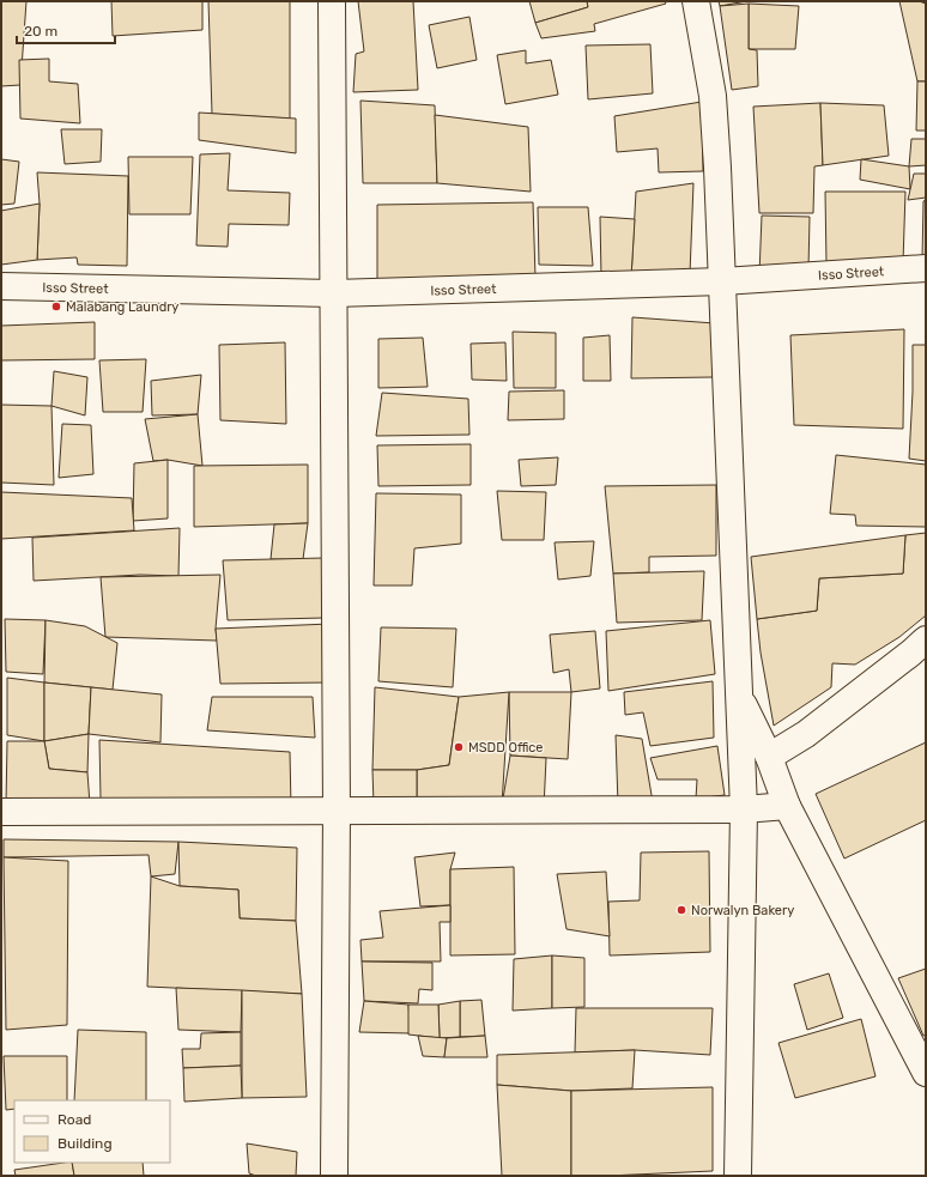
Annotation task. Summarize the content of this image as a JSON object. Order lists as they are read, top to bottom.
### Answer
{
  "streets": {
    "street": ["Isso Street"]
  },
  "places": ["Malabang Laundry", "MSDD Office", "Norwalyn Bakery"],
  "legend": ["Road", "Building"],
  "scale_bar": "20 m"
}
